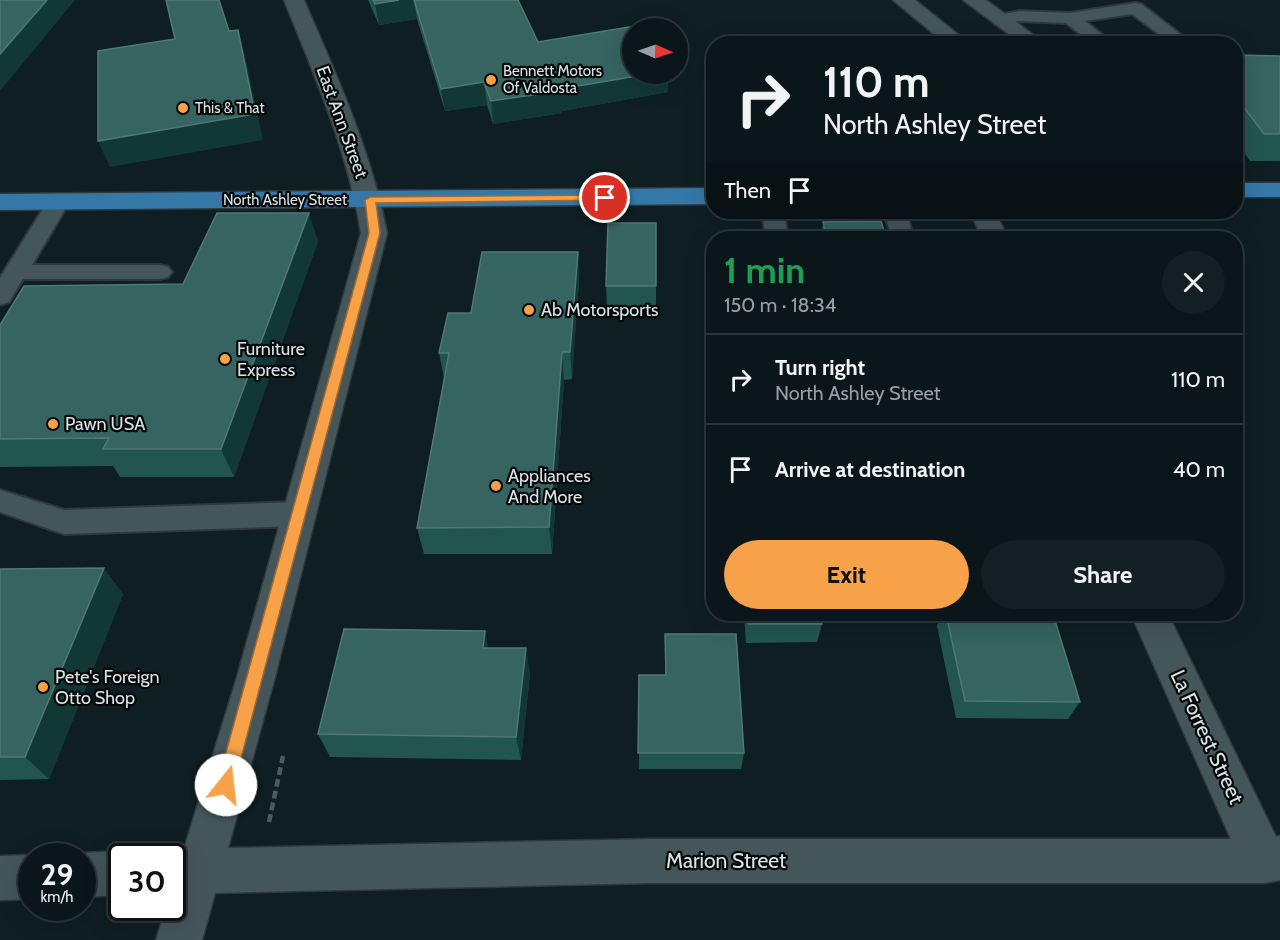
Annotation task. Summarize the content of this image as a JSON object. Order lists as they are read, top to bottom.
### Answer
{
  "streets": {
    "main road": ["North Ashley Street"],
    "street": ["East Ann Street", "La Forrest Street", "Marion Street"]
  },
  "crossings": [
    ["East Ann Street", "North Ashley Street"],
    ["East Ann Street", "Marion Street"],
    ["La Forrest Street", "Marion Street"]
  ],
  "places": [
    "Bennett Motors Of Valdosta",
    "This & That",
    "Ab Motorsports",
    "Furniture Express",
    "Pawn USA",
    "Appliances And More",
    "Pete's Foreign Otto Shop"
  ],
  "north": "right",
  "page": {
    "turn": ["110 m", "North Ashley Street"],
    "then": "Then",
    "heading": ["1 min", "150 m · 18:34"],
    "list": [
      {
        "name": "Turn right",
        "note": "North Ashley Street",
        "value": "110 m"
      },
      {
        "name": "Arrive at destination",
        "value": "40 m"
      }
    ],
    "buttons": ["Exit", "Share"],
    "speed": "29 km/h",
    "limit": "30"
  }
}
